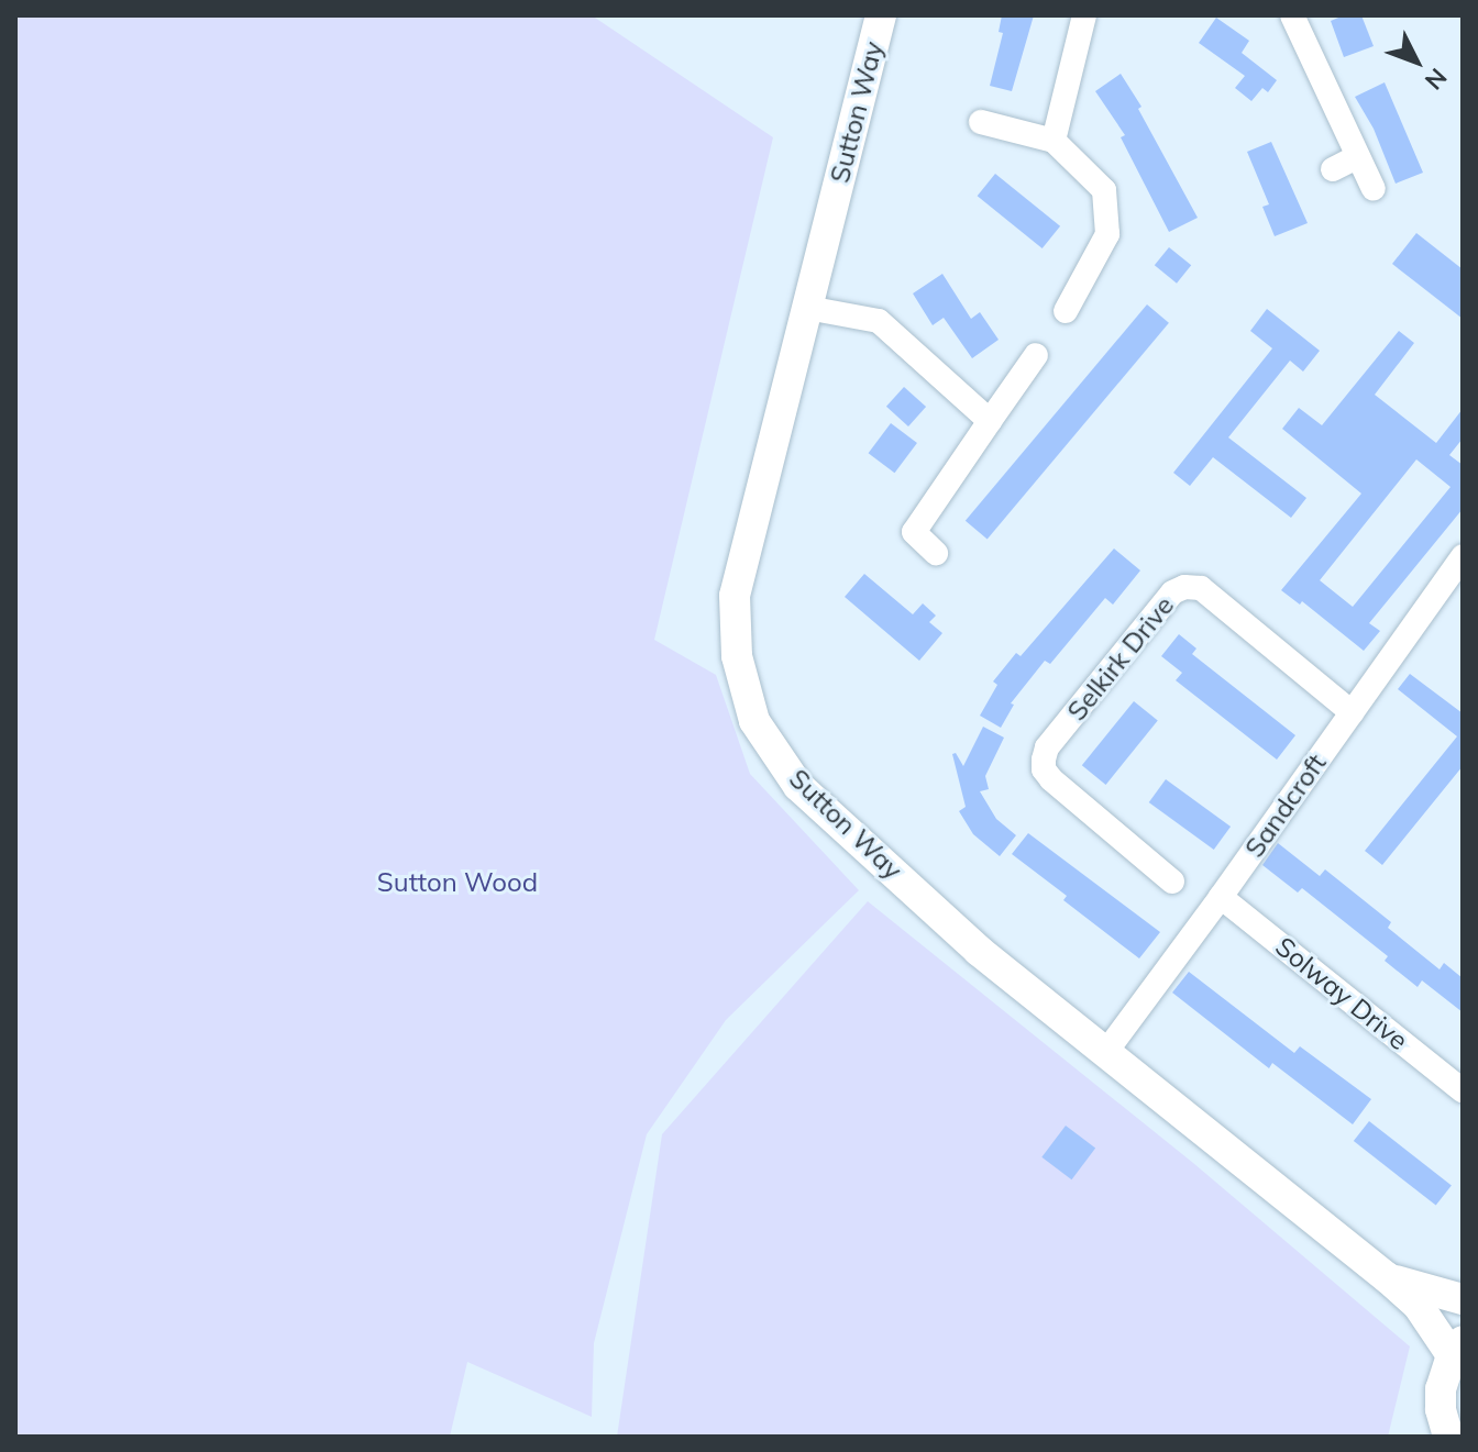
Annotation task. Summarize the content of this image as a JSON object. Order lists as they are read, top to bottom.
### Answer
{
  "streets": {
    "street": [
      "Sutton Way",
      "Selkirk Drive",
      "Sandcroft",
      "Solway Drive"
    ]
  },
  "crossings": [
    ["Sutton Way", "Sandcroft"],
    ["Selkirk Drive", "Sandcroft"],
    ["Sandcroft", "Solway Drive"]
  ],
  "parks": ["Sutton Wood"],
  "north": "bottom right"
}
